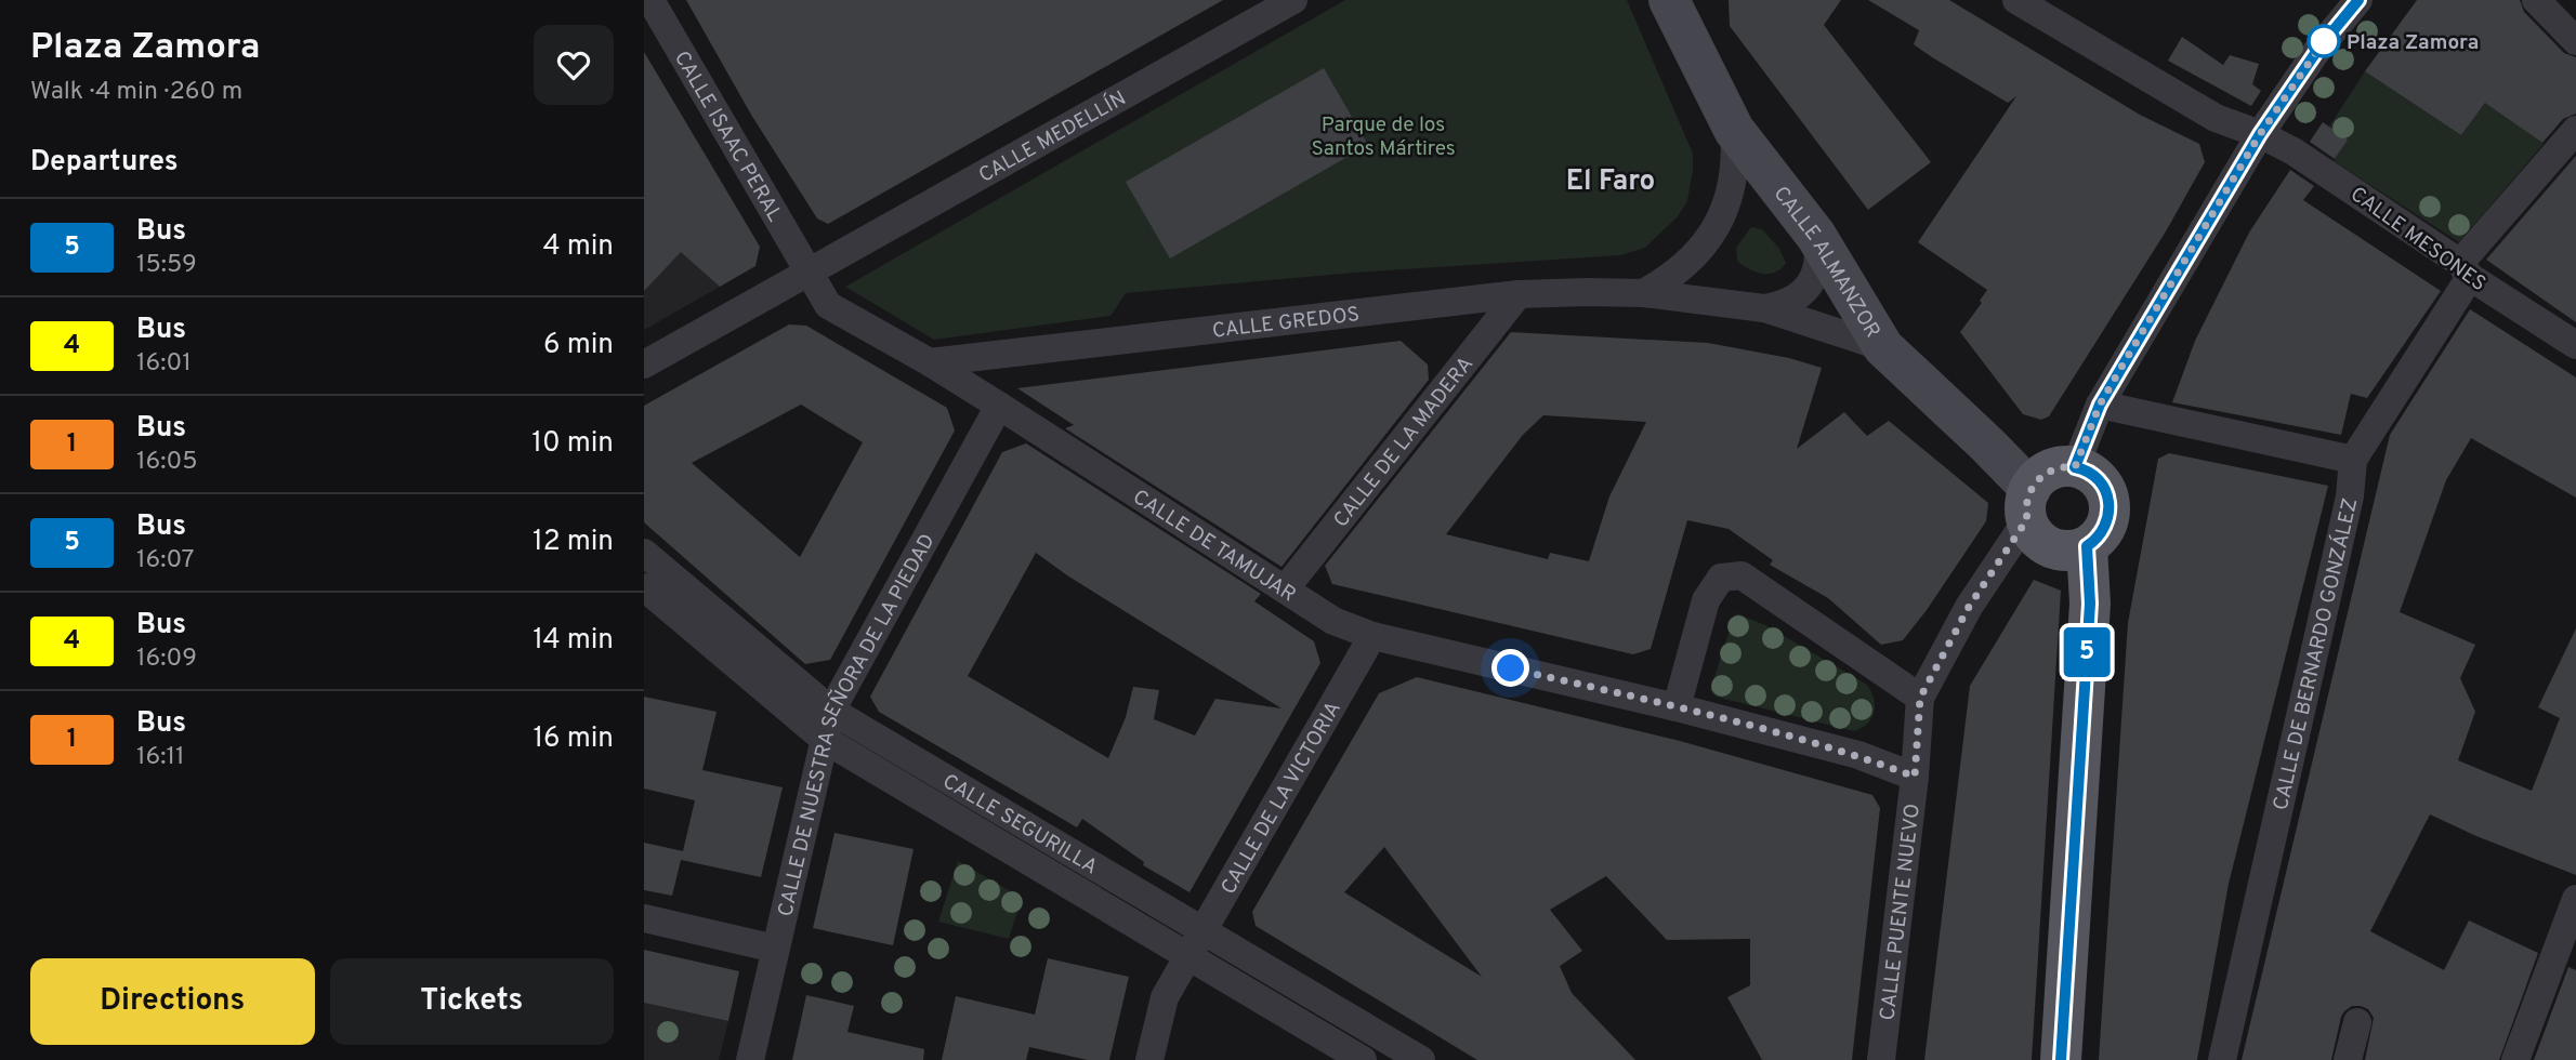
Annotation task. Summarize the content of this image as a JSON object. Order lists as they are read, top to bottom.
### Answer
{
  "streets": {
    "main road": ["CALLE ALMANZOR"],
    "street": [
      "CALLE ISAAC PERAL",
      "CALLE MEDELLÍN",
      "CALLE MESONES",
      "CALLE GREDOS",
      "CALLE DE LA MADERA",
      "CALLE DE TAMUJAR",
      "CALLE DE BERNARDO GONZÁLEZ",
      "CALLE DE NUESTRA SEÑORA DE LA PIEDAD",
      "CALLE DE LA VICTORIA",
      "CALLE SEGURILLA",
      "CALLE PUENTE NUEVO"
    ]
  },
  "crossings": [
    ["CALLE ISAAC PERAL", "CALLE MEDELLÍN"],
    ["CALLE ISAAC PERAL", "CALLE DE TAMUJAR"],
    ["CALLE MEDELLÍN", "CALLE DE TAMUJAR"],
    ["CALLE MESONES", "CALLE DE BERNARDO GONZÁLEZ"],
    ["CALLE ALMANZOR", "CALLE GREDOS"],
    ["CALLE ALMANZOR", "CALLE PUENTE NUEVO"],
    ["CALLE GREDOS", "CALLE DE LA MADERA"],
    ["CALLE GREDOS", "CALLE DE TAMUJAR"],
    ["CALLE DE LA MADERA", "CALLE DE TAMUJAR"],
    ["CALLE DE TAMUJAR", "CALLE DE NUESTRA SEÑORA DE LA PIEDAD"],
    ["CALLE DE TAMUJAR", "CALLE DE LA VICTORIA"],
    ["CALLE DE TAMUJAR", "CALLE PUENTE NUEVO"],
    ["CALLE DE NUESTRA SEÑORA DE LA PIEDAD", "CALLE SEGURILLA"],
    ["CALLE DE LA VICTORIA", "CALLE SEGURILLA"]
  ],
  "districts": ["El Faro"],
  "parks": ["Parque de los Santos Mártires"],
  "places": ["Plaza Zamora"],
  "lines": ["bus line 5"],
  "page": {
    "heading": [
      ["Plaza Zamora", "Walk · 4 min · 260 m"],
      "Departures"
    ],
    "on_map": "5",
    "list": [
      {
        "mark": "5",
        "name": "Bus",
        "note": "15:59",
        "value": "4 min"
      },
      {
        "mark": "4",
        "name": "Bus",
        "note": "16:01",
        "value": "6 min"
      },
      {
        "mark": "1",
        "name": "Bus",
        "note": "16:05",
        "value": "10 min"
      },
      {
        "mark": "5",
        "name": "Bus",
        "note": "16:07",
        "value": "12 min"
      },
      {
        "mark": "4",
        "name": "Bus",
        "note": "16:09",
        "value": "14 min"
      },
      {
        "mark": "1",
        "name": "Bus",
        "note": "16:11",
        "value": "16 min"
      }
    ],
    "buttons": ["Directions", "Tickets"]
  }
}
